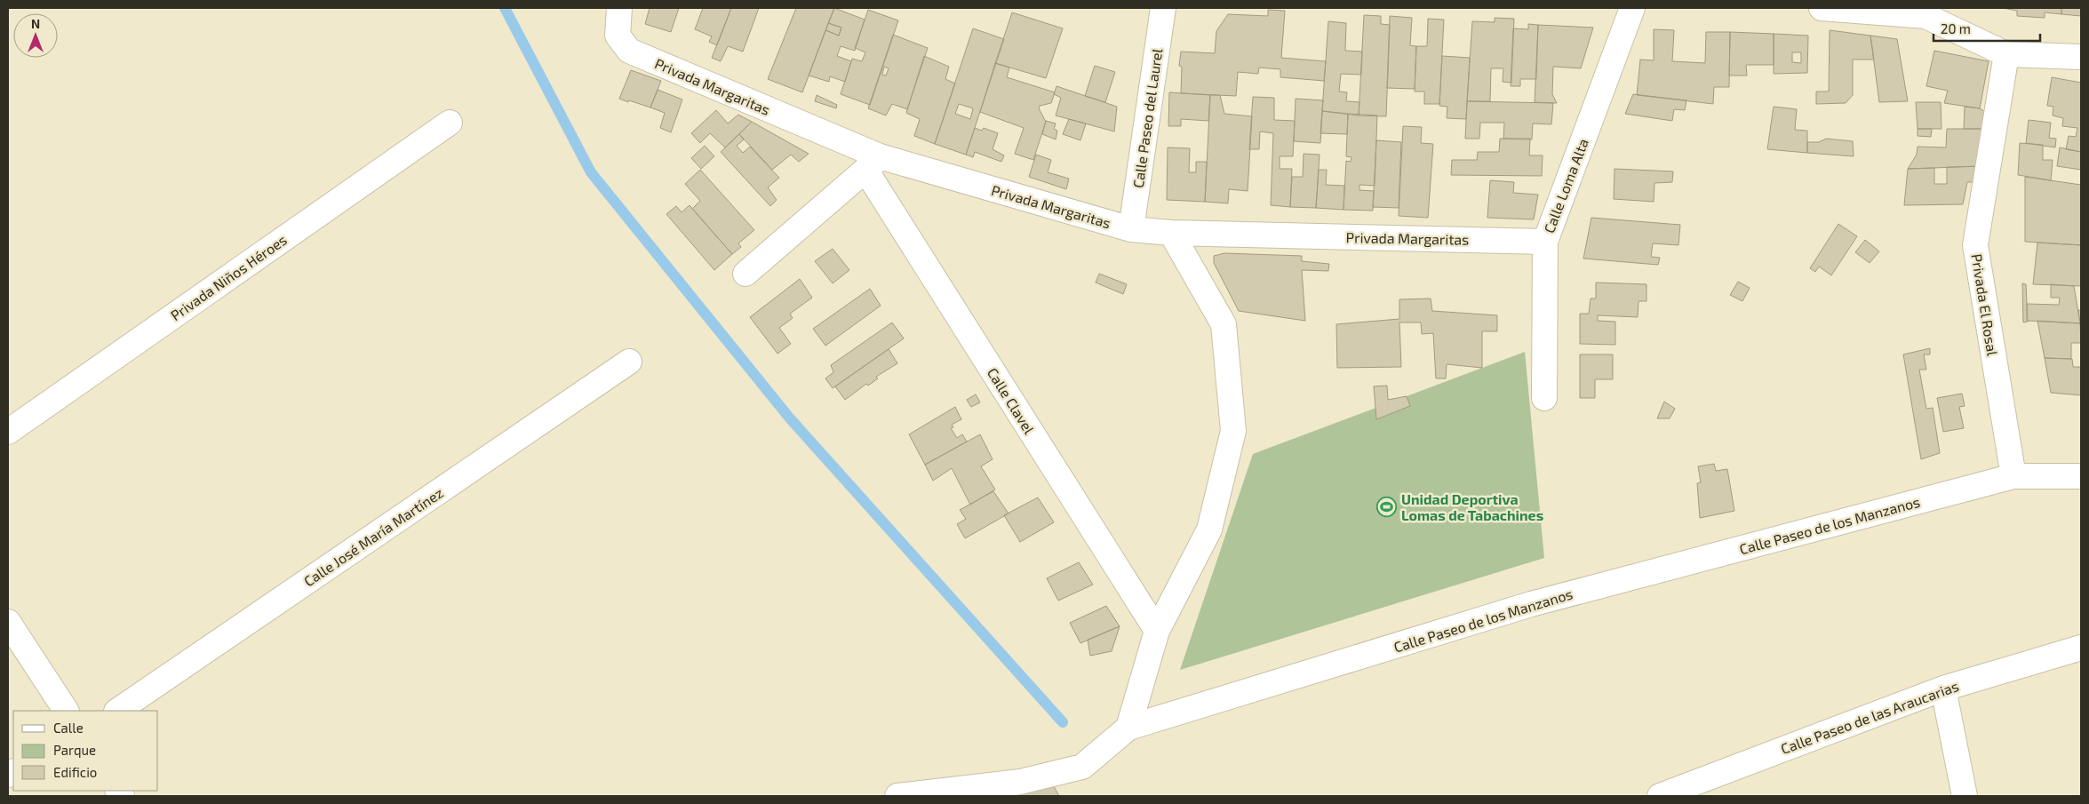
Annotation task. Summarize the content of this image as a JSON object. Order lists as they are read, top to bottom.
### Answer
{
  "streets": {
    "street": [
      "Privada Margaritas",
      "Calle Paseo del Laurel",
      "Calle Loma Alta",
      "Privada Niños Héroes",
      "Privada El Rosal",
      "Calle Clavel",
      "Calle Paseo de los Manzanos",
      "Calle José María Martínez",
      "Calle Paseo de las Araucarias"
    ]
  },
  "crossings": [
    ["Privada Margaritas", "Calle Paseo del Laurel"],
    ["Privada Margaritas", "Calle Loma Alta"],
    ["Privada Margaritas", "Calle Clavel"],
    ["Privada El Rosal", "Calle Paseo de los Manzanos"]
  ],
  "places": {
    "sports": ["Unidad Deportiva Lomas de Tabachines"]
  },
  "legend": ["Calle", "Parque", "Edificio"],
  "scale_bar": "20 m",
  "north": "top"
}
